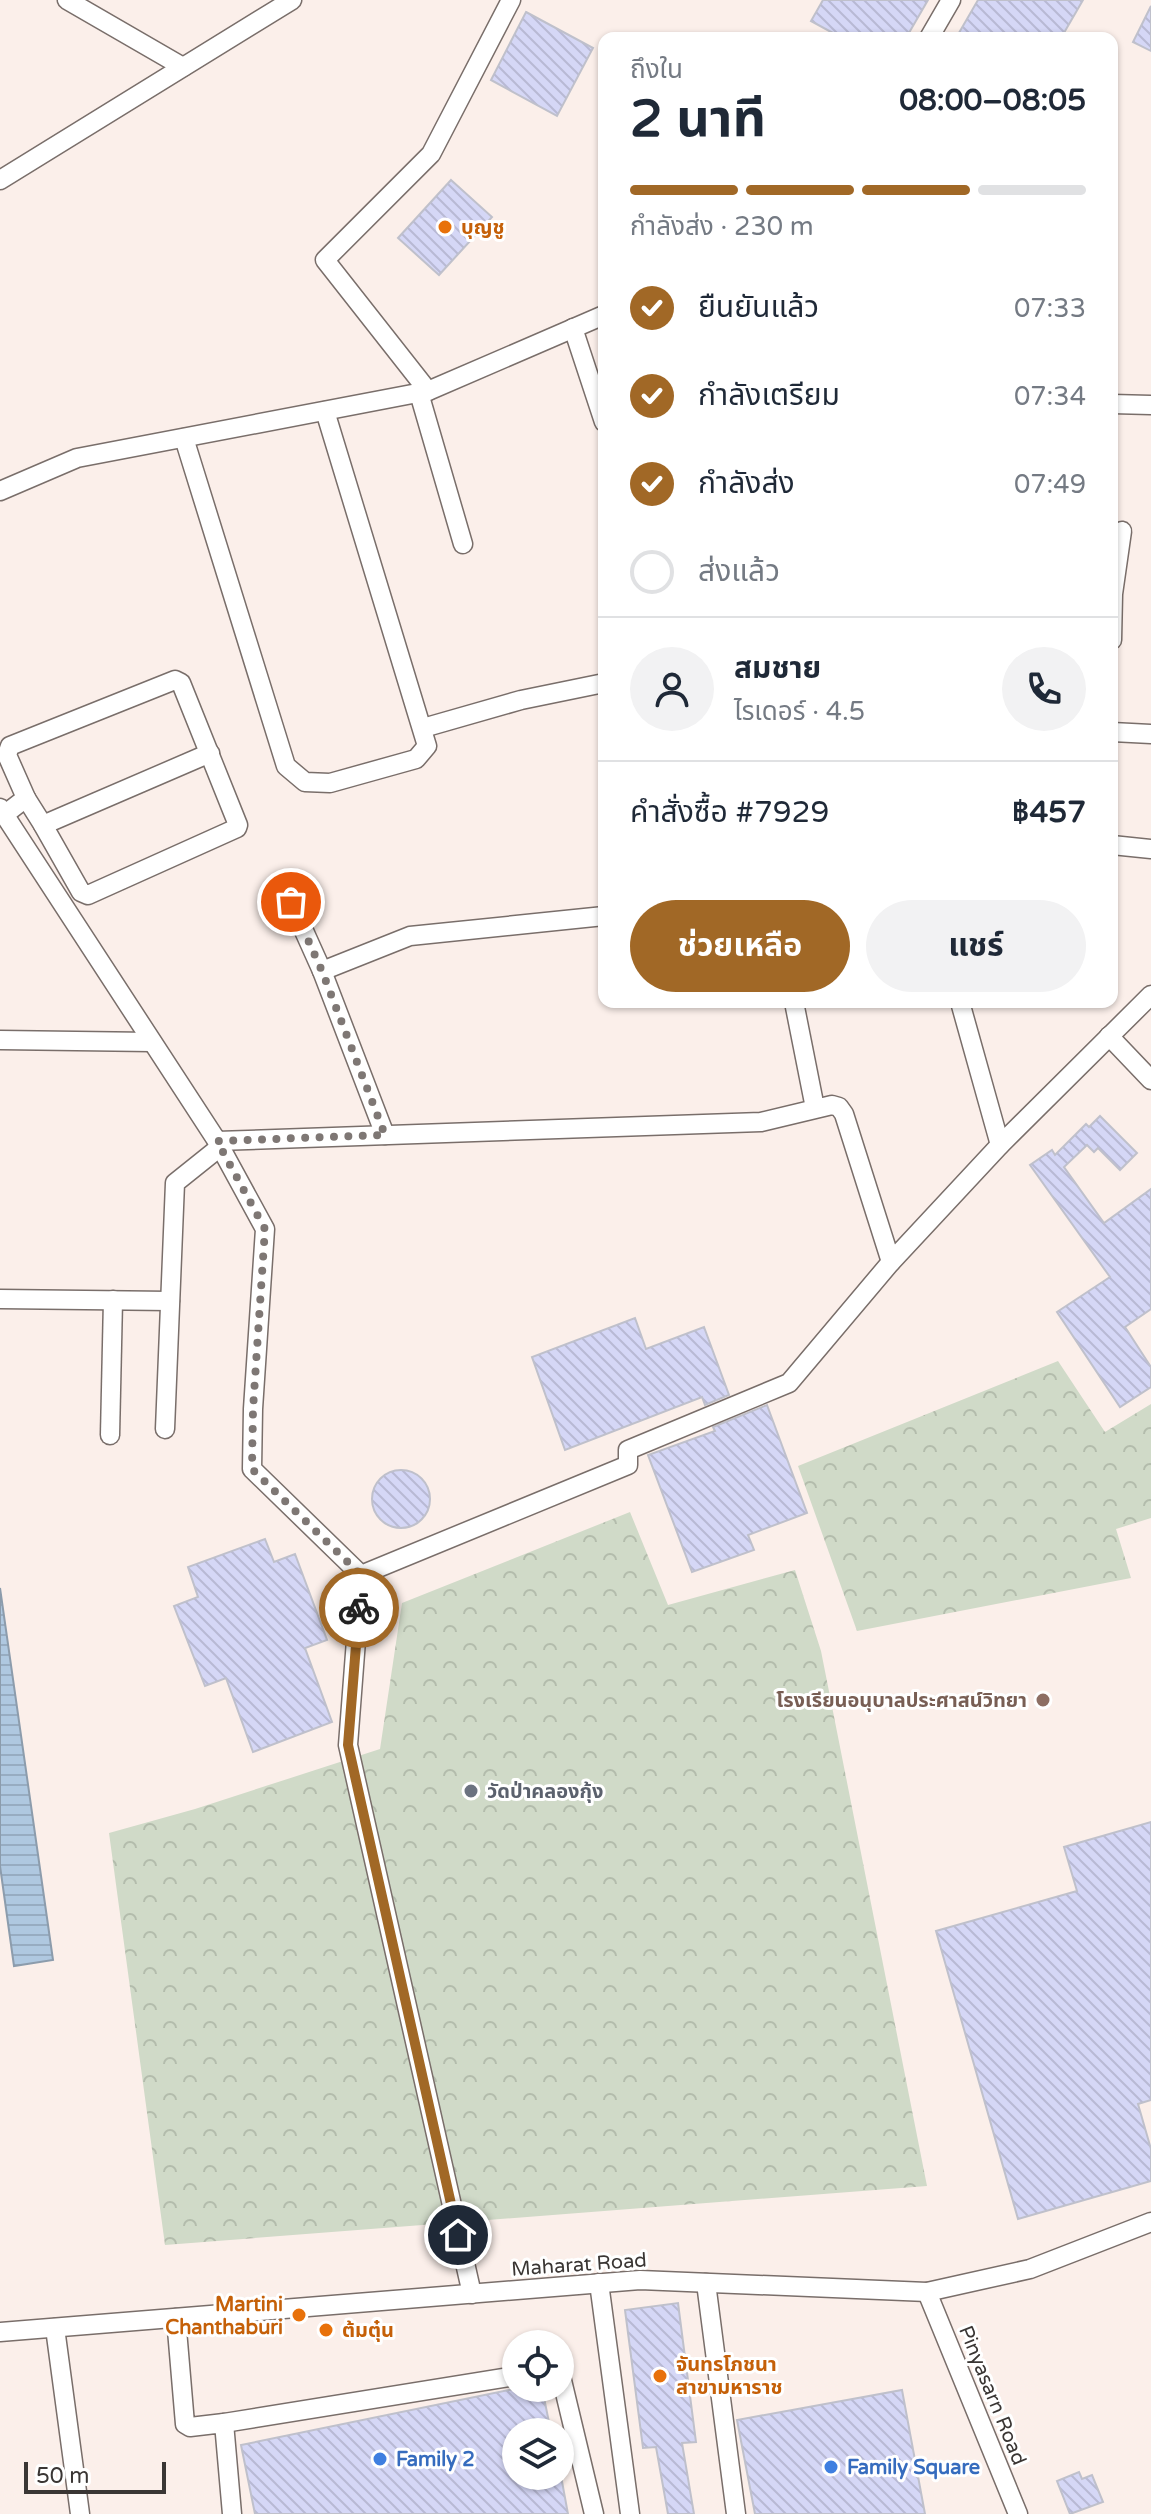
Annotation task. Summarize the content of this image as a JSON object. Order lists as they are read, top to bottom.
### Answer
{
  "streets": {
    "street": ["Maharat Road", "Pinyasarn Road"]
  },
  "crossings": [
    ["Maharat Road", "Pinyasarn Road"]
  ],
  "places": [
    "บุญชู",
    "โรงเรียนอนุบาลประศาสน์วิทยา",
    "วัดป่าคลองกุ้ง",
    "Martini Chanthaburi",
    "ต้มตุ๋น",
    "จันทรโภชนา สาขามหาราช",
    "Family 2",
    "Family Square"
  ],
  "scale_bar": "50 m",
  "page": {
    "heading": ["2 นาที", "ถึงใน", "08:00–08:05"],
    "panel": [
      "สมชาย",
      "ไรเดอร์ · 4.5",
      "คำสั่งซื้อ #7929",
      "฿457"
    ],
    "bar": "กำลังส่ง · 230 m",
    "list": [
      ["ยืนยันแล้ว", "07:33"],
      ["กำลังเตรียม", "07:34"],
      ["กำลังส่ง", "07:49"],
      "ส่งแล้ว"
    ],
    "buttons": ["ช่วยเหลือ", "แชร์"],
    "scale": "50 m"
  }
}
